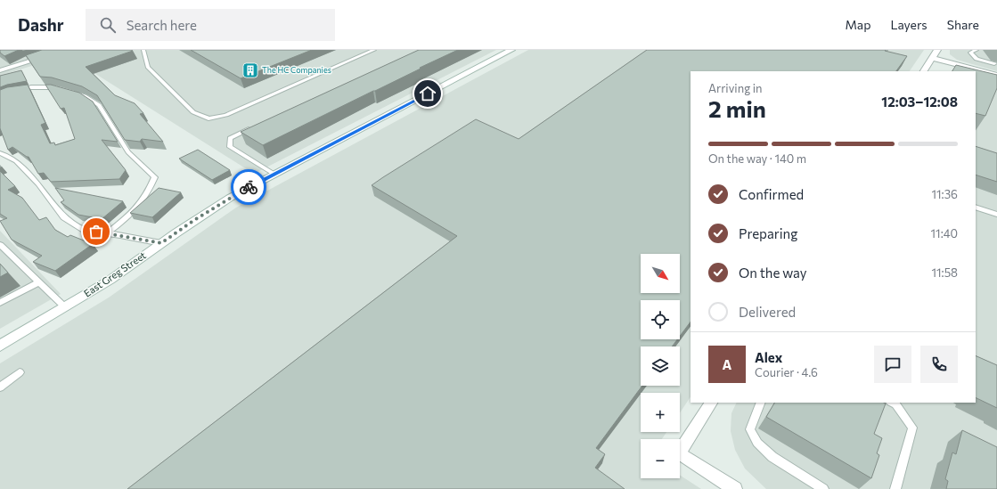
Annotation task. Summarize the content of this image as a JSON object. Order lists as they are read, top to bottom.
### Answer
{
  "streets": {
    "main road": ["East Greg Street"]
  },
  "places": {
    "building": ["The HC Companies"]
  },
  "north": "bottom right",
  "page": {
    "header": "Dashr",
    "search": "Search here",
    "nav": ["Map", "Layers", "Share"],
    "heading": ["2 min", "Arriving in", "12:03–12:08"],
    "panel": ["Alex", "Courier · 4.6"],
    "bar": "On the way · 140 m",
    "list": [
      ["Confirmed", "11:36"],
      ["Preparing", "11:40"],
      ["On the way", "11:58"],
      "Delivered"
    ],
    "map_buttons": ["+", "−"],
    "round": "A"
  }
}
